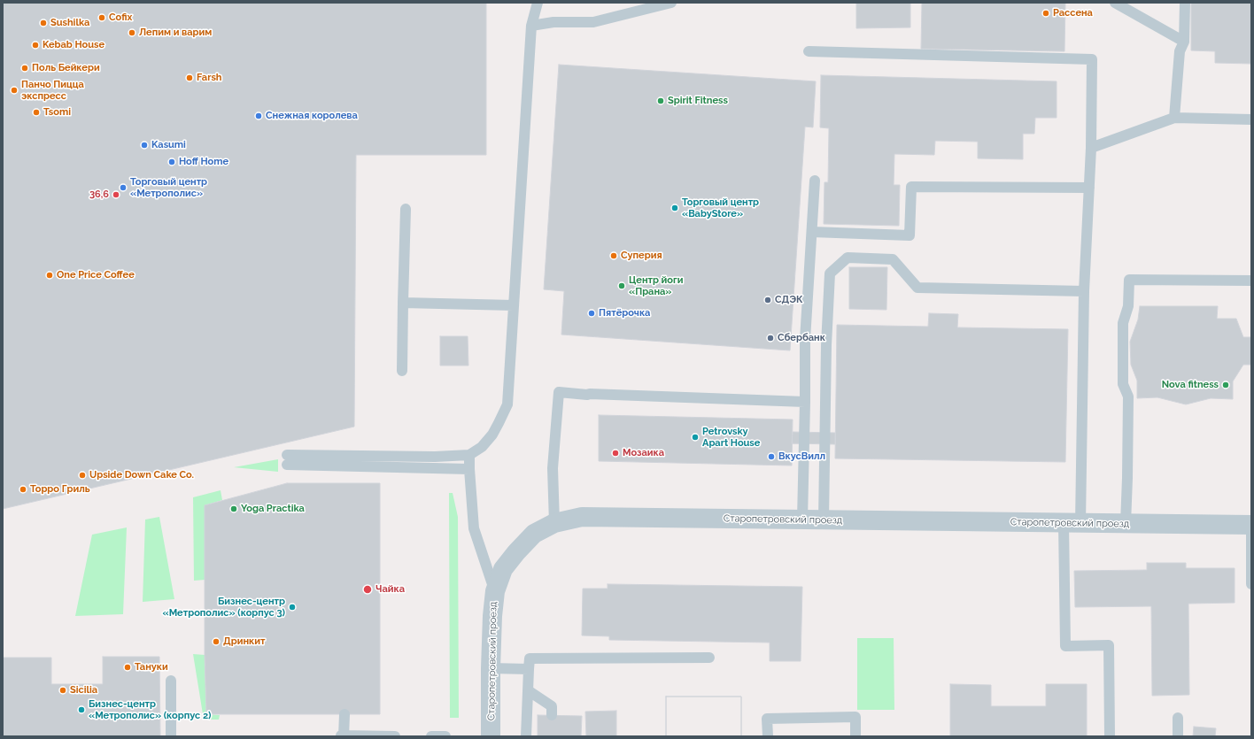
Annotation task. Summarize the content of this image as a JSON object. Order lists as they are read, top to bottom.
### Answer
{
  "streets": {
    "street": ["Старопетровский проезд"]
  },
  "places": [
    "Рассена",
    "Cofix",
    "Sushilka",
    "Лепим и варим",
    "Kebab House",
    "Поль Бейкери",
    "Farsh",
    "Панчо Пицца экспресс",
    "Spirit Fitness",
    "Tsomi",
    "Снежная королева",
    "Kasumi",
    "Hoff Home",
    "Торговый центр «Метрополис»",
    "36,6",
    "Торговый центр «BabyStore»",
    "Суперия",
    "One Price Coffee",
    "Центр йоги «Прана»",
    "СДЭК",
    "Пятёрочка",
    "Сбербанк",
    "Nova fitness",
    "Petrovsky Apart House",
    "Мозаика",
    "ВкусВилл",
    "Upside Down Cake Co.",
    "Торро Гриль",
    "Yoga Practika",
    "Чайка",
    "Бизнес-центр «Метрополис» (корпус 3)",
    "Дринкит",
    "Тануки",
    "Sicilia",
    "Бизнес-центр «Метрополис» (корпус 2)"
  ]
}
